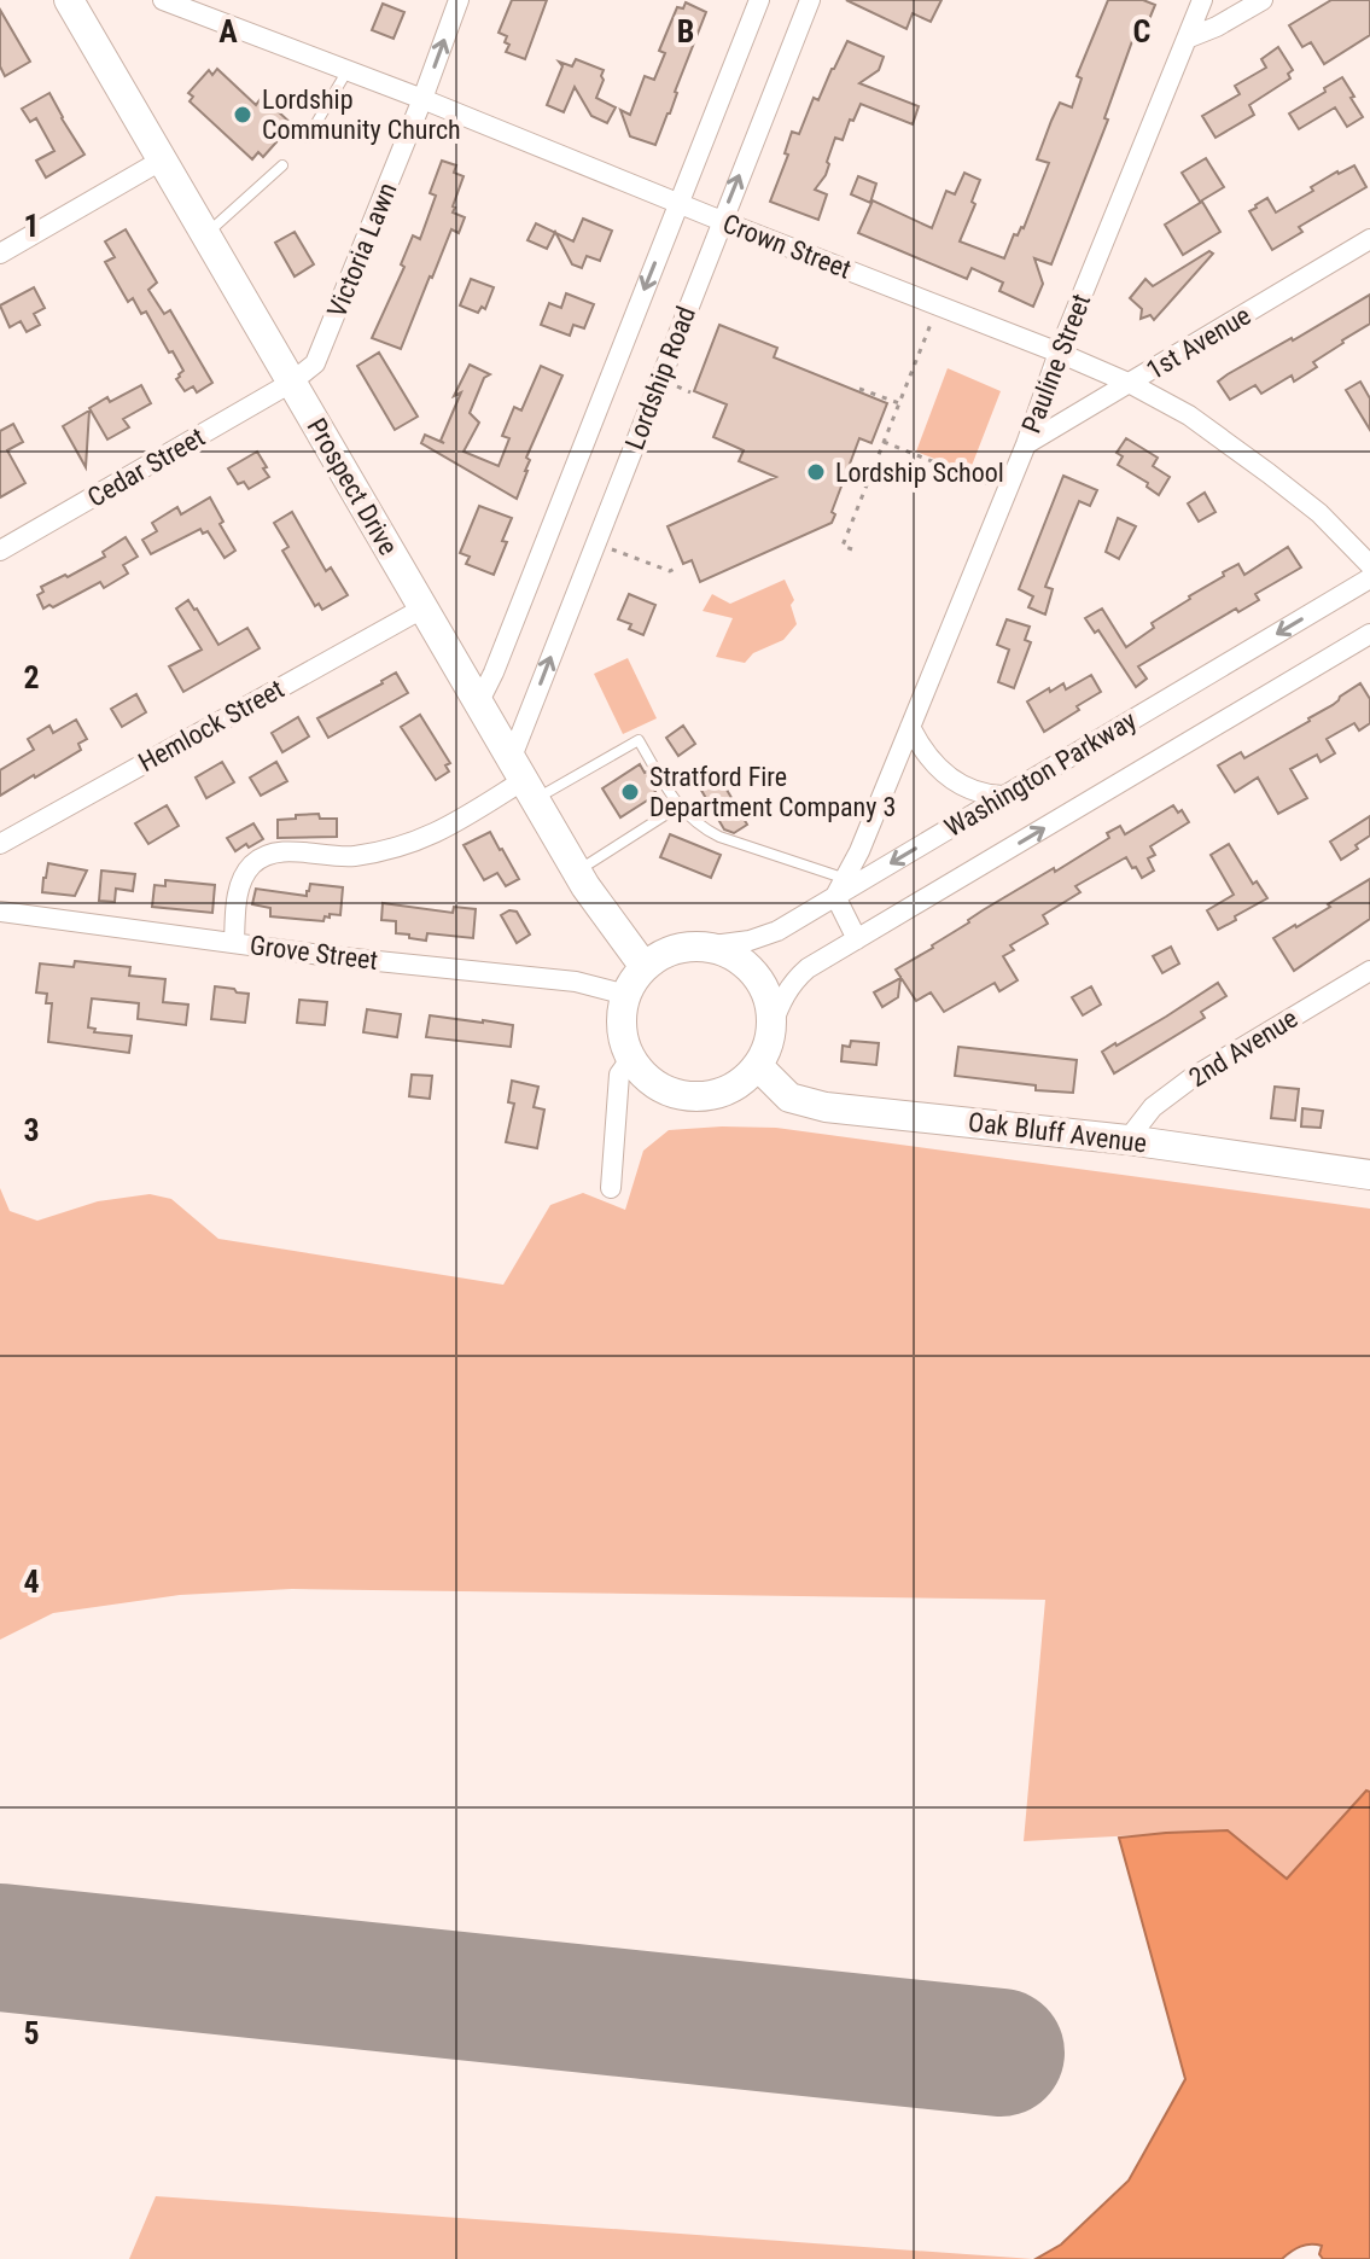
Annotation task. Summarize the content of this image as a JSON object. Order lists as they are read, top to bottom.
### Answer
{
  "streets": {
    "main road": ["Prospect Drive", "Oak Bluff Avenue"],
    "street": [
      "Crown Street",
      "Victoria Lawn",
      "1st Avenue",
      "Pauline Street",
      "Lordship Road",
      "Cedar Street",
      "Hemlock Street",
      "Washington Parkway",
      "Grove Street",
      "2nd Avenue"
    ]
  },
  "crossings": [
    ["Crown Street", "Victoria Lawn"],
    ["Crown Street", "1st Avenue"],
    ["Crown Street", "Pauline Street"],
    ["Crown Street", "Lordship Road"],
    ["Victoria Lawn", "Cedar Street"],
    ["Victoria Lawn", "Prospect Drive"],
    ["1st Avenue", "Pauline Street"],
    ["Pauline Street", "Washington Parkway"],
    ["Lordship Road", "Prospect Drive"],
    ["Cedar Street", "Prospect Drive"],
    ["Prospect Drive", "Hemlock Street"],
    ["Prospect Drive", "Washington Parkway"],
    ["Prospect Drive", "Grove Street"],
    ["Prospect Drive", "Oak Bluff Avenue"],
    ["Washington Parkway", "Grove Street"],
    ["Washington Parkway", "Oak Bluff Avenue"],
    ["Grove Street", "Oak Bluff Avenue"],
    ["2nd Avenue", "Oak Bluff Avenue"]
  ],
  "places": ["Lordship Community Church", "Lordship School", "Stratford Fire Department Company 3"],
  "grid": {
    "columns": ["A", "B", "C"],
    "rows": [
      "1",
      "2",
      "3",
      "4",
      "5"
    ]
  }
}
